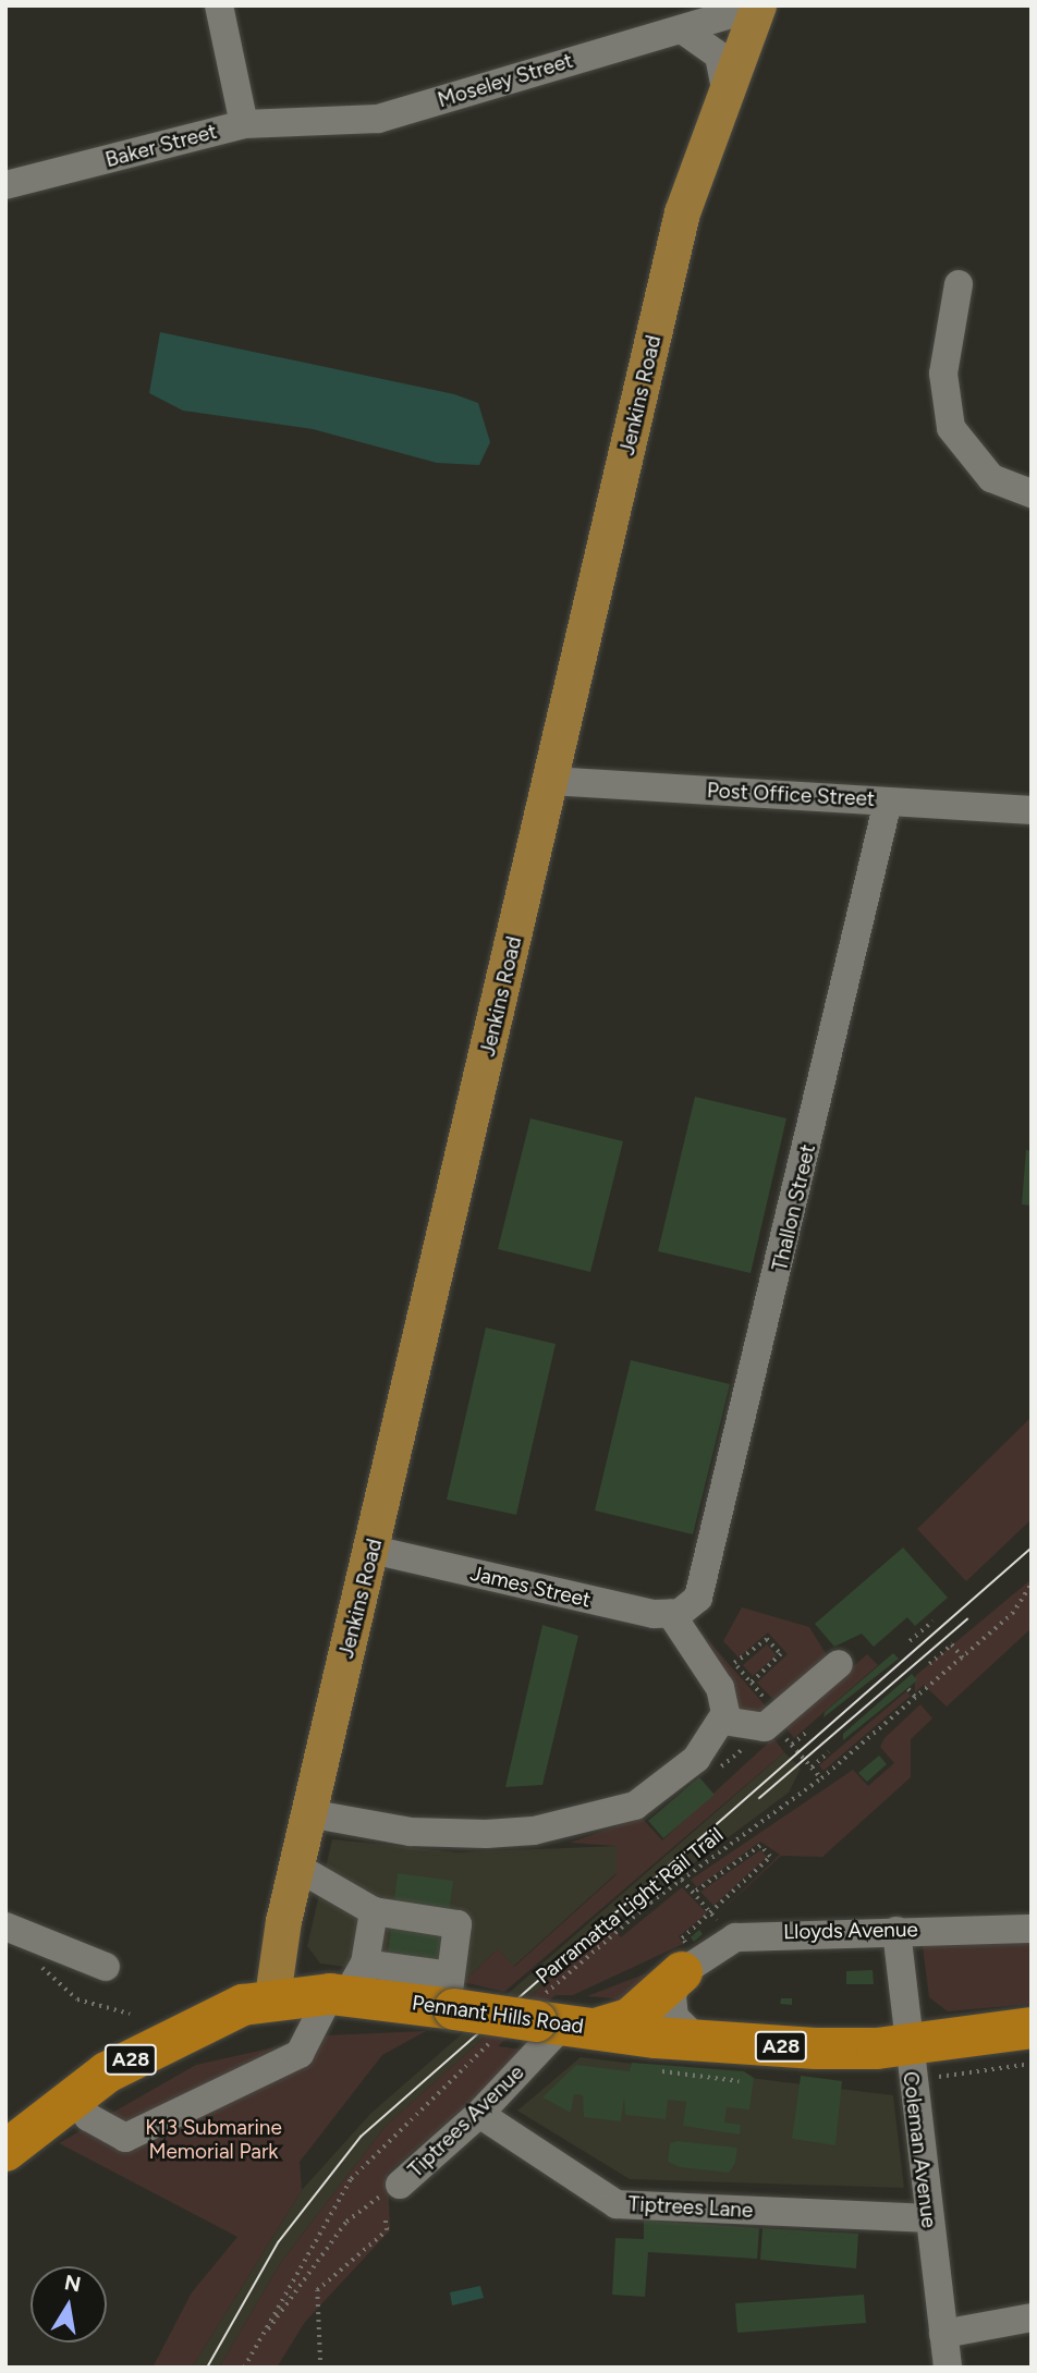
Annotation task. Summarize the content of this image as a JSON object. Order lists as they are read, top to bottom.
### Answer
{
  "streets": {
    "highway": ["Pennant Hills Road", "A28"],
    "main road": ["Jenkins Road"],
    "street": [
      "Moseley Street",
      "Baker Street",
      "Post Office Street",
      "Thallon Street",
      "James Street",
      "Lloyds Avenue",
      "Tiptrees Avenue",
      "Coleman Avenue",
      "Tiptrees Lane"
    ],
    "path": ["Parramatta Light Rail Trail"]
  },
  "crossings": [
    ["Moseley Street", "Baker Street"],
    ["Moseley Street", "Jenkins Road"],
    ["Jenkins Road", "Post Office Street"],
    ["Jenkins Road", "James Street"],
    ["Jenkins Road", "Pennant Hills Road"],
    ["Post Office Street", "Thallon Street"],
    ["Thallon Street", "James Street"],
    ["Parramatta Light Rail Trail", "Pennant Hills Road"],
    ["Parramatta Light Rail Trail", "Tiptrees Avenue"],
    ["Lloyds Avenue", "Coleman Avenue"],
    ["Pennant Hills Road", "Tiptrees Avenue"],
    ["Pennant Hills Road", "Coleman Avenue"],
    ["Tiptrees Avenue", "Tiptrees Lane"],
    ["Coleman Avenue", "Tiptrees Lane"]
  ],
  "parks": ["K13 Submarine Memorial Park"],
  "north": "top"
}
